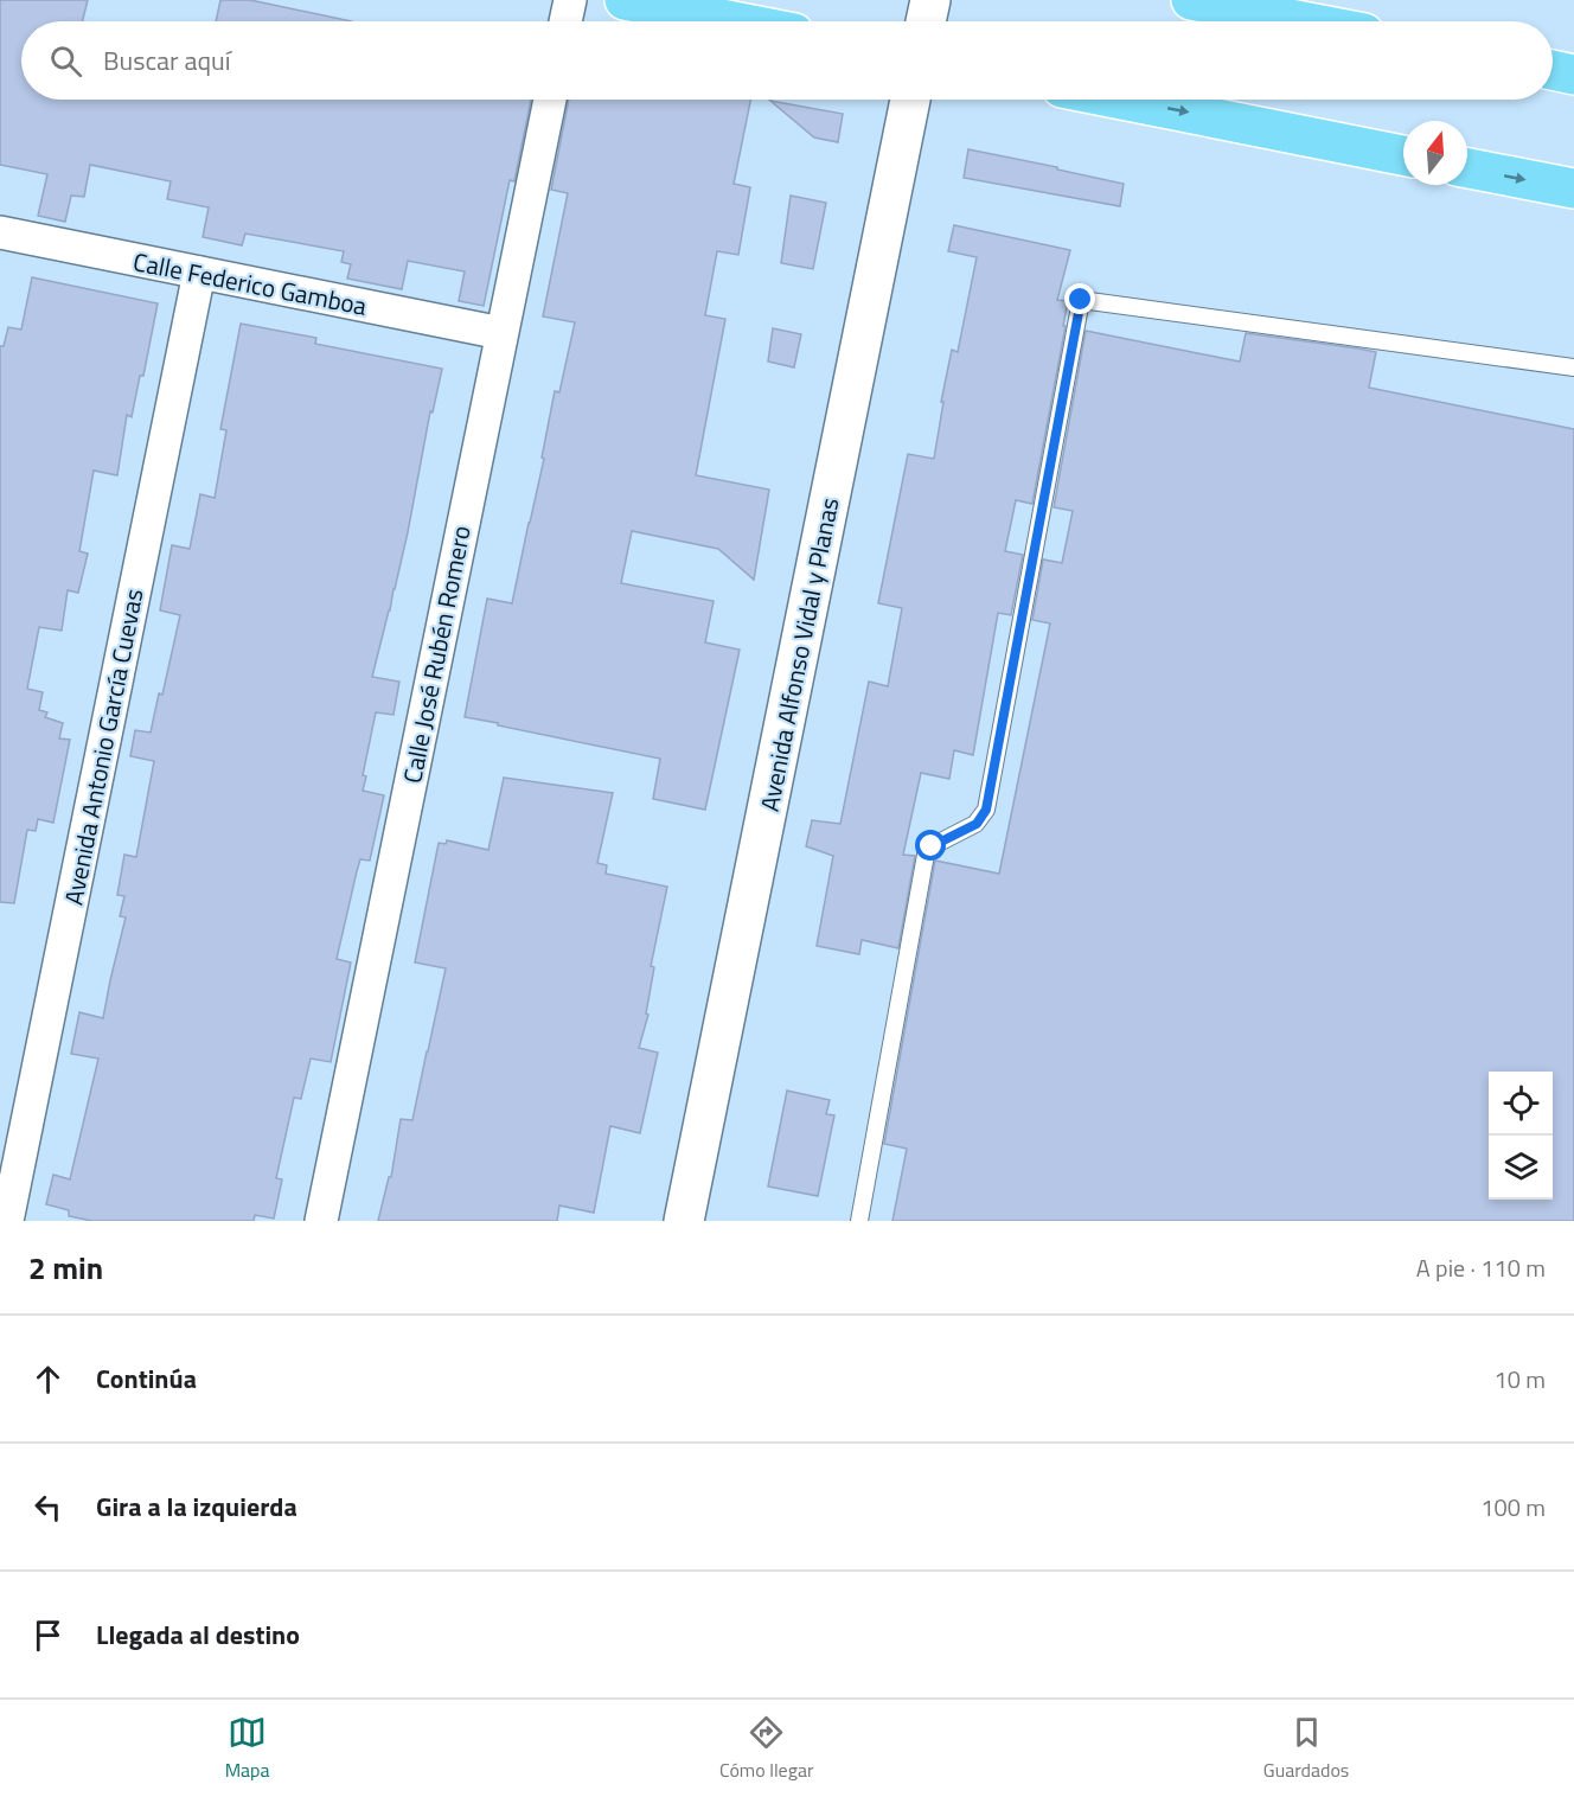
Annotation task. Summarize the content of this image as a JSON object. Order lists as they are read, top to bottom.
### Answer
{
  "streets": {
    "main road": ["Avenida Alfonso Vidal y Planas"],
    "street": ["Calle Federico Gamboa", "Calle José Rubén Romero", "Avenida Antonio García Cuevas"]
  },
  "crossings": [
    ["Calle Federico Gamboa", "Calle José Rubén Romero"],
    ["Calle Federico Gamboa", "Avenida Antonio García Cuevas"]
  ],
  "north": "top",
  "page": {
    "search": "Buscar aquí",
    "heading": ["2 min", "A pie · 110 m"],
    "list": [
      ["Continúa", "10 m"],
      ["Gira a la izquierda", "100 m"],
      "Llegada al destino"
    ],
    "nav": ["Mapa", "Cómo llegar", "Guardados"]
  }
}
